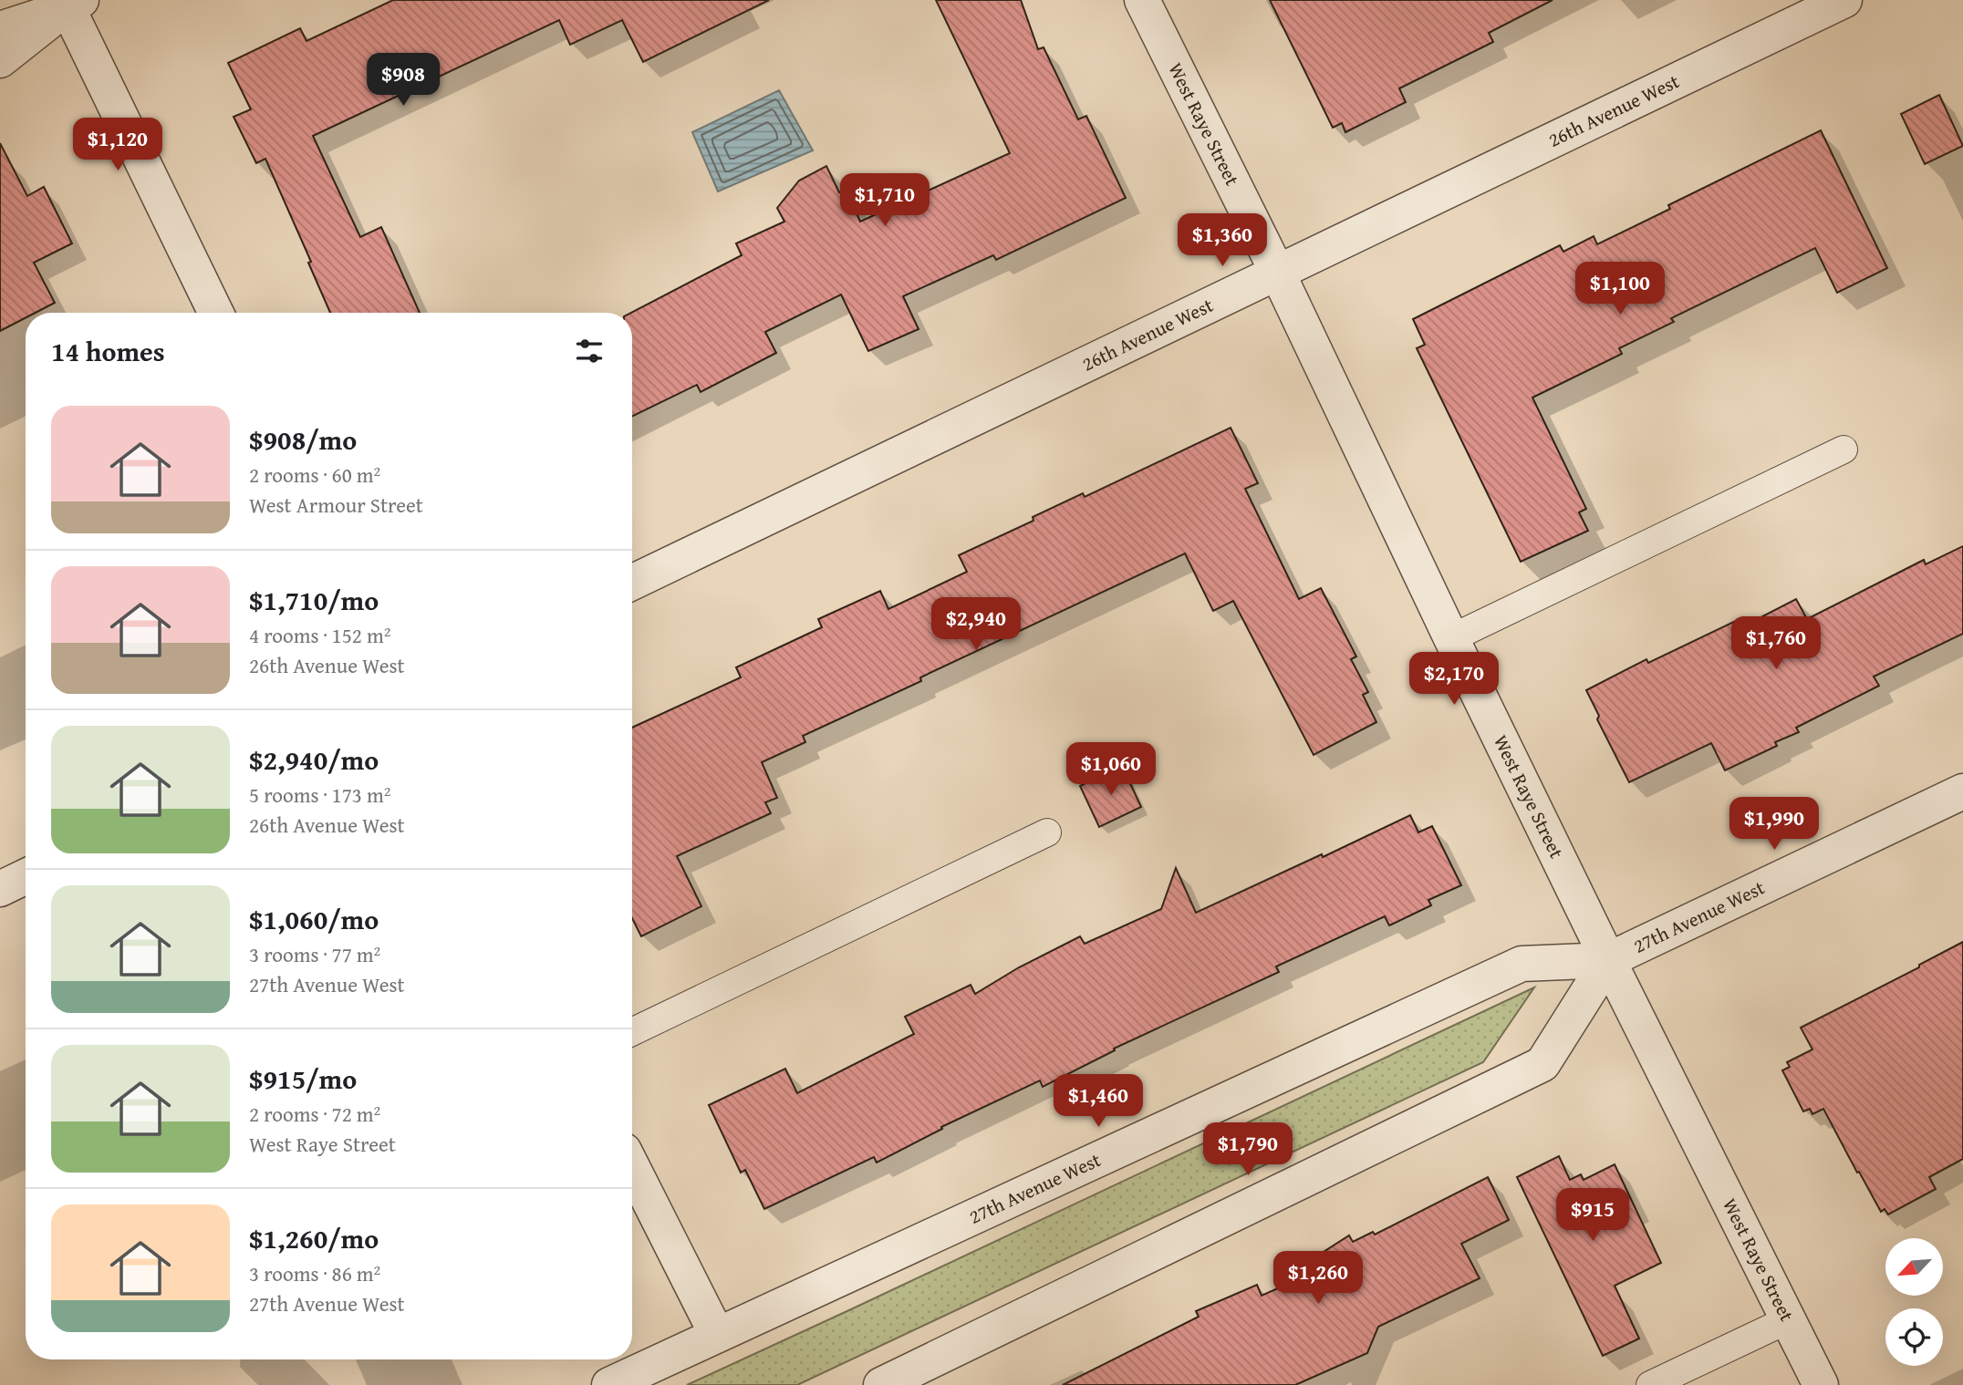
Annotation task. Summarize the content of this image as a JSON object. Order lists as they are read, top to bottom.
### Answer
{
  "streets": {
    "street": ["26th Avenue West", "West Raye Street", "27th Avenue West"]
  },
  "crossings": [
    ["26th Avenue West", "West Raye Street"],
    ["West Raye Street", "27th Avenue West"]
  ],
  "north": "bottom left",
  "page": {
    "price": [
      "$908",
      "$1,120",
      "$1,710",
      "$1,360",
      "$1,100",
      "$2,940",
      "$1,760",
      "$2,170",
      "$1,060",
      "$1,990",
      "$1,460",
      "$1,790",
      "$915",
      "$1,260"
    ],
    "heading": "14 homes",
    "list": [
      {
        "name": "$908/mo",
        "note": "2 rooms · 60 m² · West Armour Street"
      },
      {
        "name": "$1,710/mo",
        "note": "4 rooms · 152 m² · 26th Avenue West"
      },
      {
        "name": "$2,940/mo",
        "note": "5 rooms · 173 m² · 26th Avenue West"
      },
      {
        "name": "$1,060/mo",
        "note": "3 rooms · 77 m² · 27th Avenue West"
      },
      {
        "name": "$915/mo",
        "note": "2 rooms · 72 m² · West Raye Street"
      },
      {
        "name": "$1,260/mo",
        "note": "3 rooms · 86 m² · 27th Avenue West"
      }
    ]
  }
}
